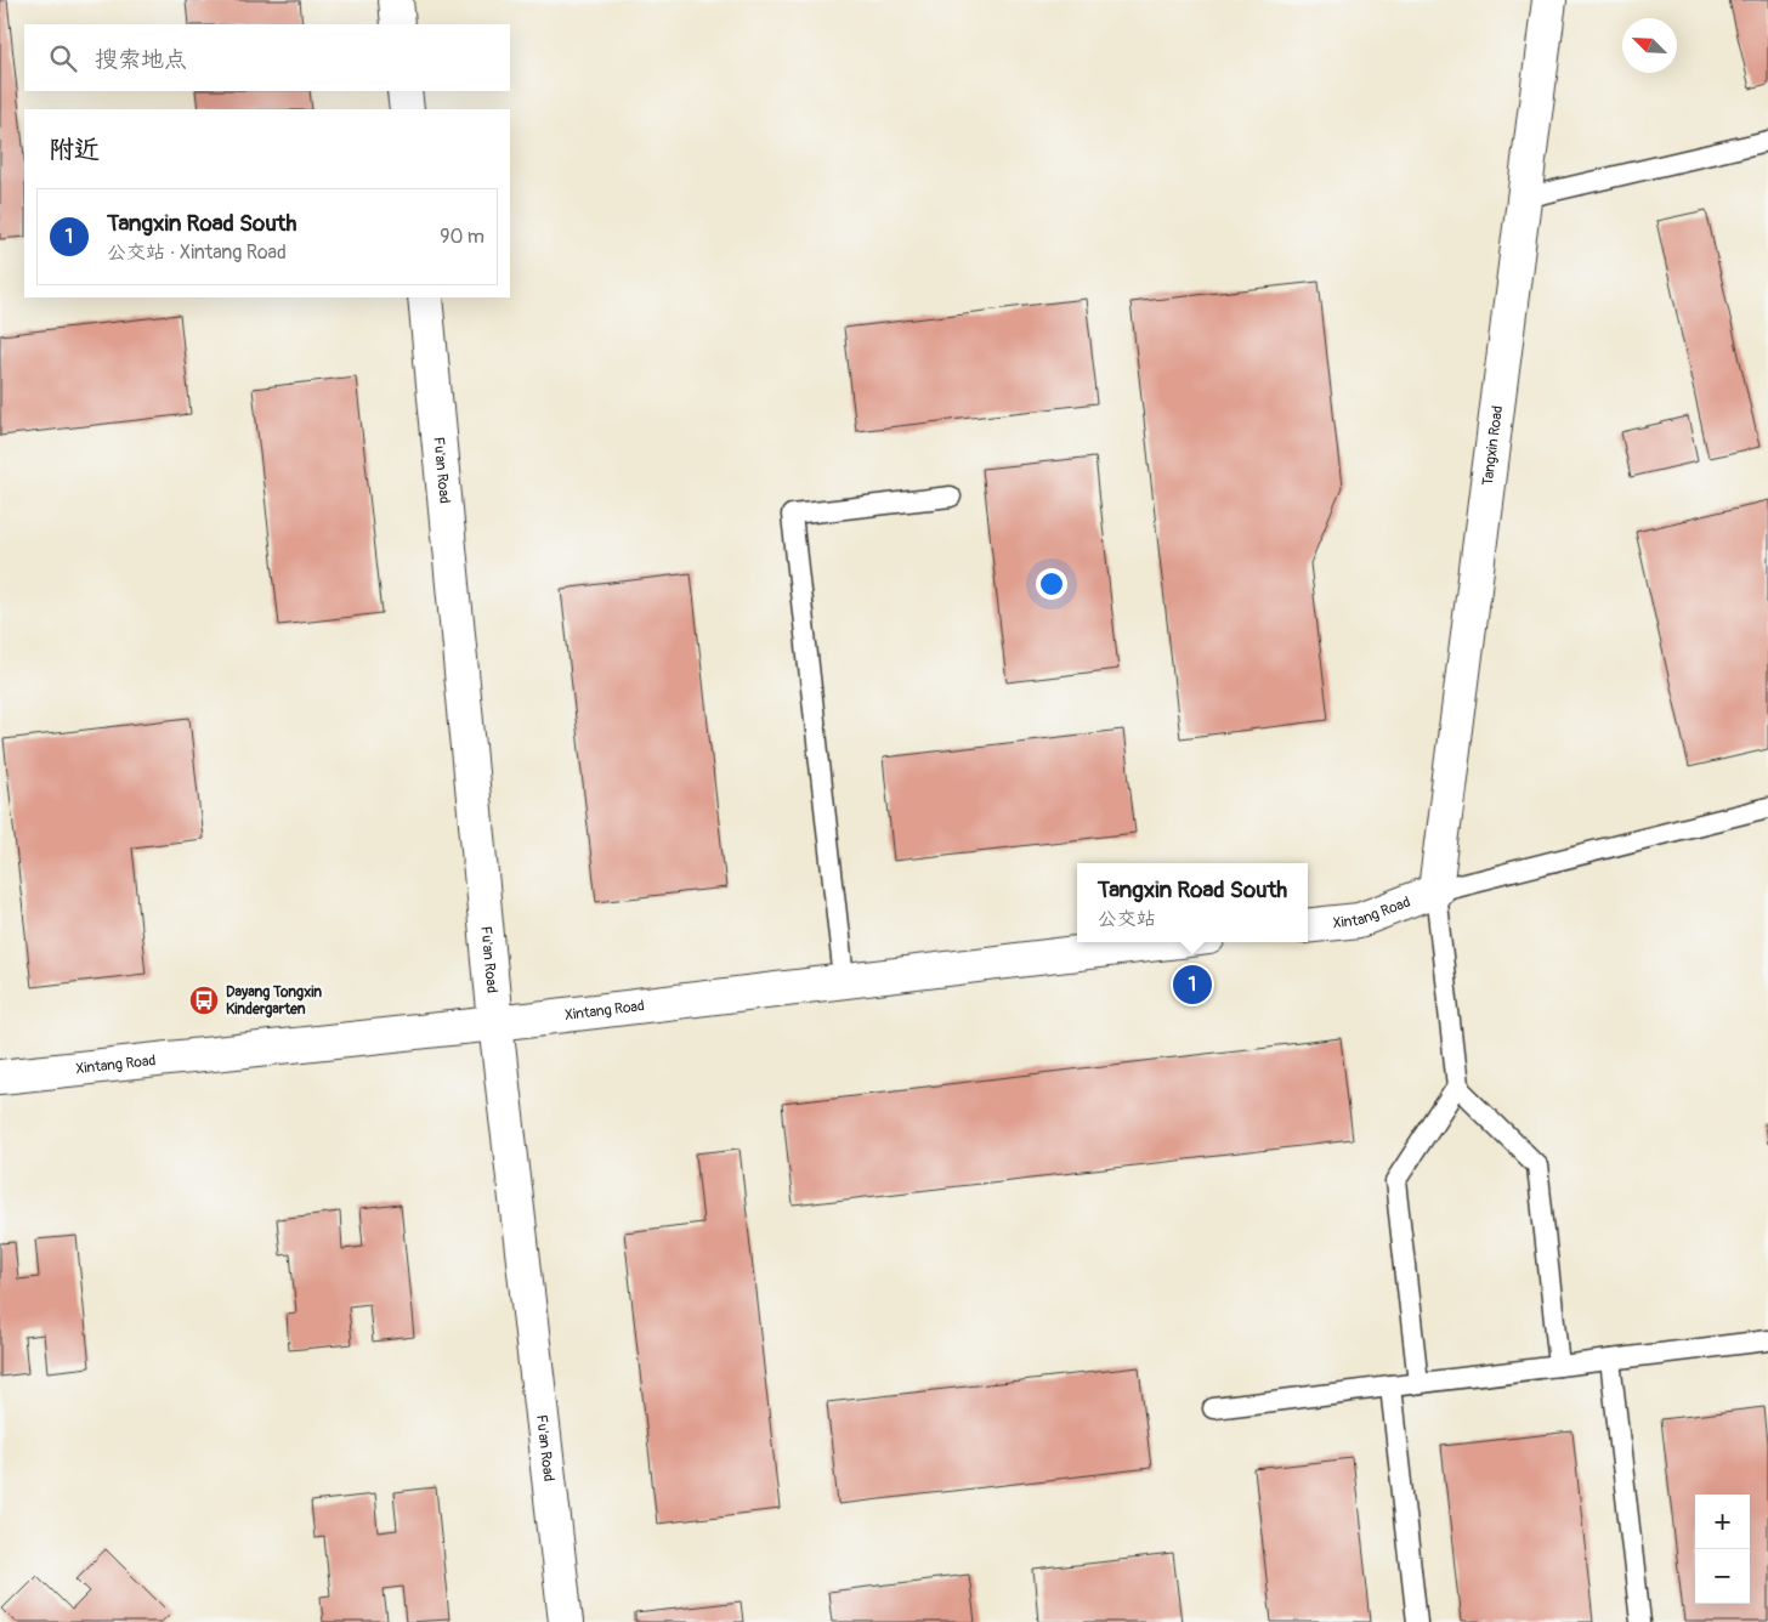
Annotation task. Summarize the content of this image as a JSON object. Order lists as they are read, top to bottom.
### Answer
{
  "streets": {
    "street": ["Tangxin Road", "Fu'an Road", "Xintang Road"]
  },
  "crossings": [
    ["Tangxin Road", "Xintang Road"],
    ["Fu'an Road", "Xintang Road"]
  ],
  "places": {
    "bus stop": ["Dayang Tongxin Kindergarten"]
  },
  "north": "top left",
  "page": {
    "search": "搜索地点",
    "heading": "附近",
    "list": [
      {
        "mark": "1",
        "name": "Tangxin Road South",
        "note": "公交站 · Xintang Road",
        "value": "90 m"
      }
    ],
    "popup": ["Tangxin Road South", "公交站"],
    "pins": "1",
    "map_buttons": ["+", "−"]
  }
}
